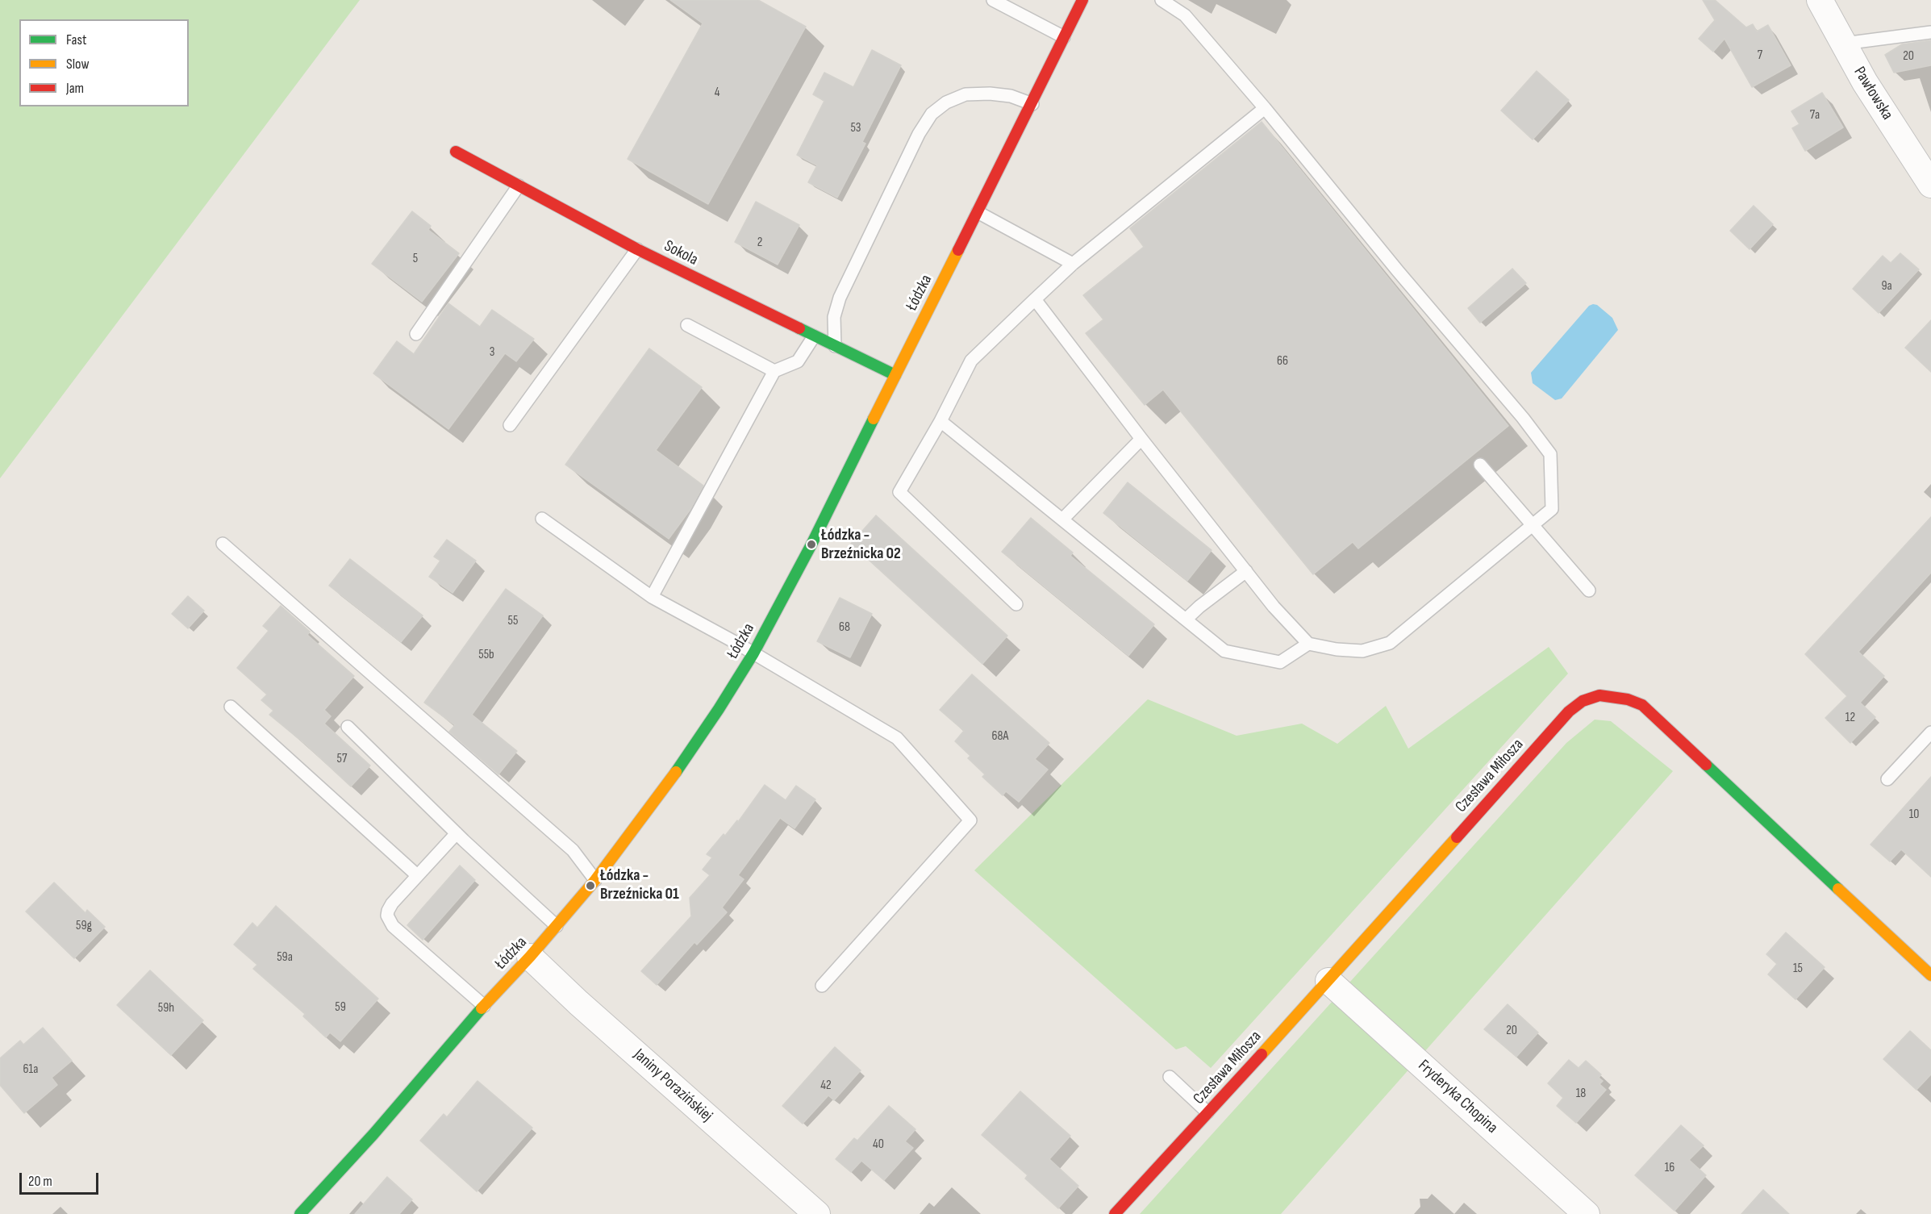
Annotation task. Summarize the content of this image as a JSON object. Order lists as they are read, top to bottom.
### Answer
{
  "streets": {
    "street": [
      "Pawłowska",
      "Sokola",
      "Łódzka",
      "Czesława Miłosza",
      "Janiny Porazińskiej",
      "Fryderyka Chopina"
    ]
  },
  "crossings": [
    ["Sokola", "Łódzka"],
    ["Łódzka", "Janiny Porazińskiej"],
    ["Czesława Miłosza", "Fryderyka Chopina"]
  ],
  "places": ["Łódzka - Brzeźnicka 02", "Łódzka - Brzeźnicka 01"],
  "house_numbers": [
    "7",
    "20",
    "4",
    "7a",
    "53",
    "2",
    "5",
    "9a",
    "3",
    "66",
    "55",
    "68",
    "55b",
    "12",
    "68A",
    "57",
    "10",
    "59g",
    "59a",
    "15",
    "59",
    "59h",
    "20",
    "61a",
    "42",
    "18",
    "40",
    "16"
  ],
  "legend": ["Fast", "Slow", "Jam"],
  "scale_bar": "20 m"
}
